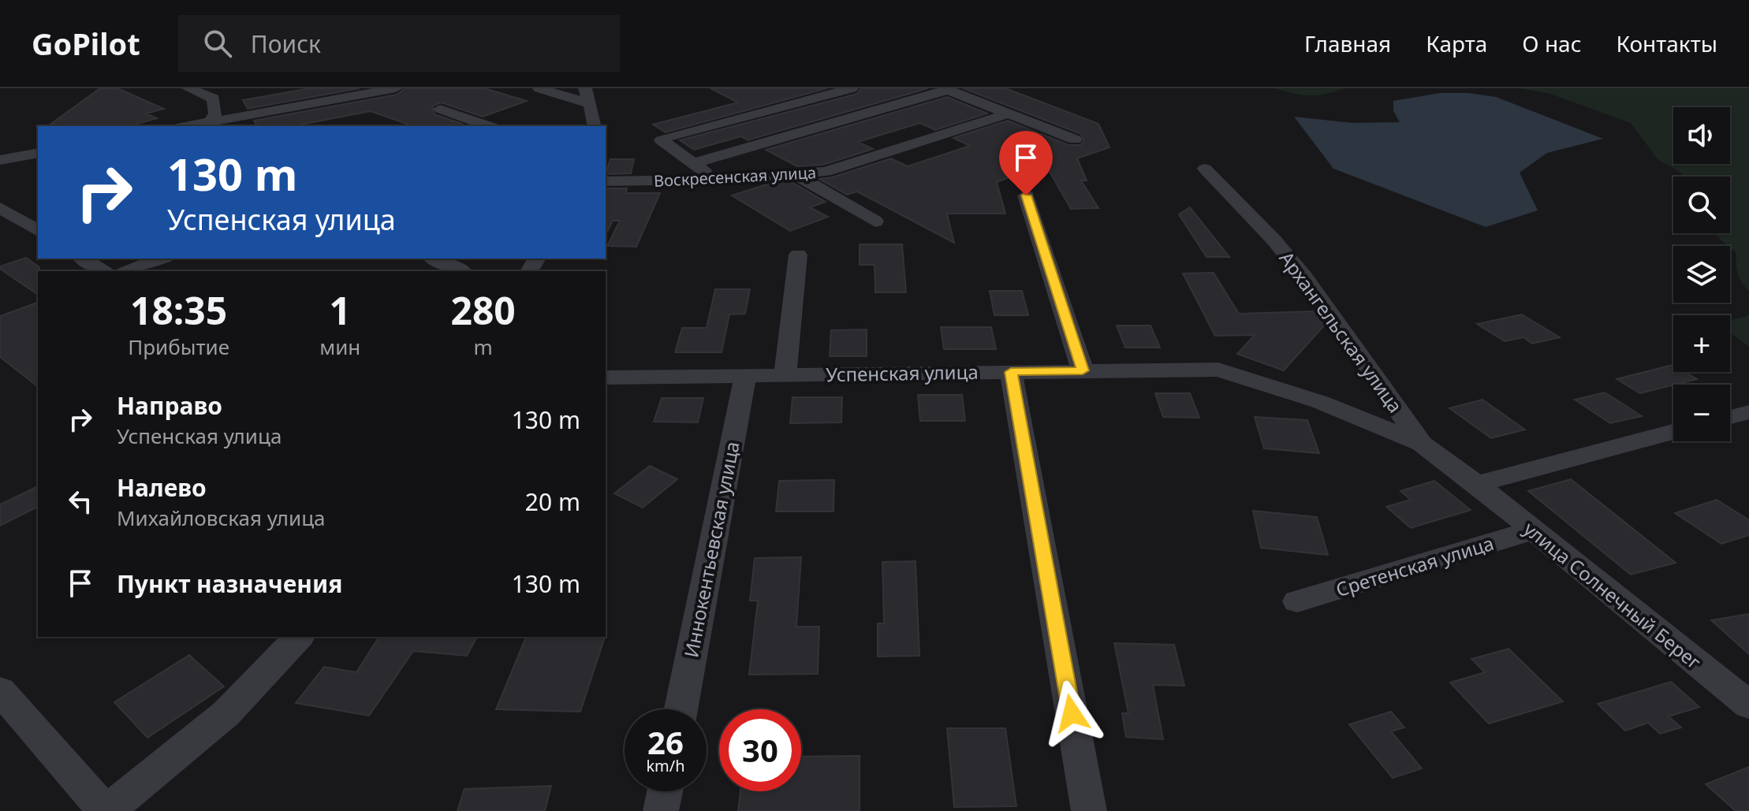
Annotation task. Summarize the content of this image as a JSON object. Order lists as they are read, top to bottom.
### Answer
{
  "streets": {
    "street": [
      "Воскресенская улица",
      "Архангельская улица",
      "Успенская улица",
      "Иннокентьевская улица",
      "Сретенская улица",
      "улица Солнечный Берег"
    ]
  },
  "crossings": [
    ["Архангельская улица", "Успенская улица"],
    ["Успенская улица", "Иннокентьевская улица"],
    ["Успенская улица", "улица Солнечный Берег"],
    ["Сретенская улица", "улица Солнечный Берег"]
  ],
  "page": {
    "header": "GoPilot",
    "search": "Поиск",
    "nav": [
      "Главная",
      "Карта",
      "О нас",
      "Контакты"
    ],
    "map_buttons": ["+", "−"],
    "turn": ["130 m", "Успенская улица"],
    "eta": [
      "18:35",
      "Прибытие",
      "1",
      "мин",
      "280",
      "m"
    ],
    "list": [
      {
        "name": "Направо",
        "note": "Успенская улица",
        "value": "130 m"
      },
      {
        "name": "Налево",
        "note": "Михайловская улица",
        "value": "20 m"
      },
      {
        "name": "Пункт назначения",
        "value": "130 m"
      }
    ],
    "speed": "26 km/h",
    "limit": "30"
  }
}
